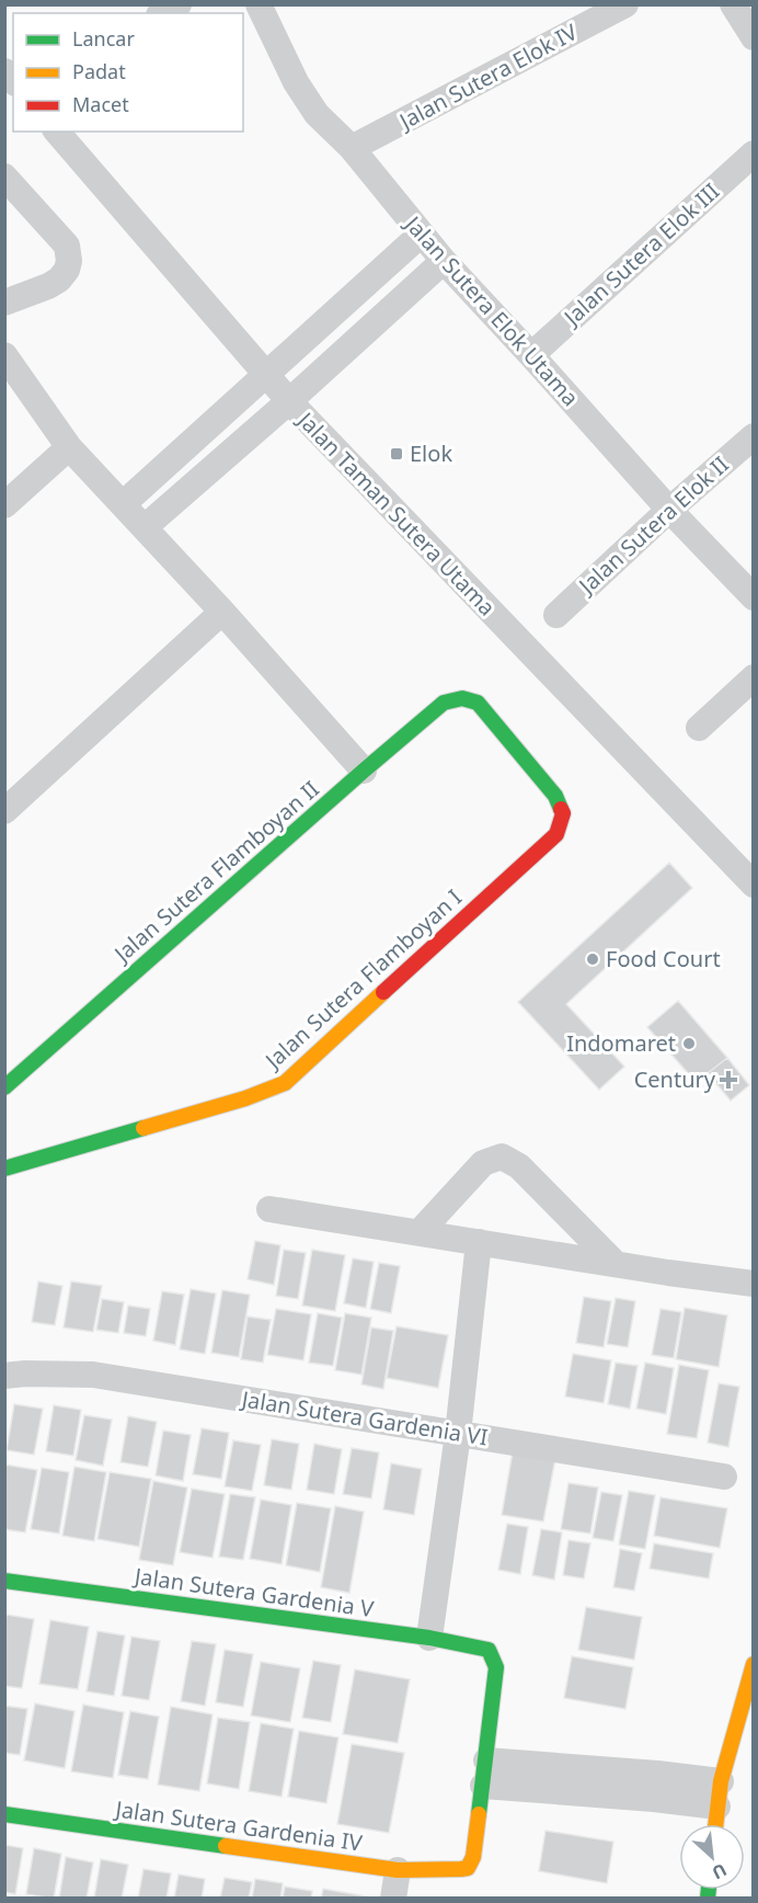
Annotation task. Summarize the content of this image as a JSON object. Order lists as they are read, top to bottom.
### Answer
{
  "streets": {
    "street": [
      "Jalan Sutera Elok IV",
      "Jalan Sutera Elok III",
      "Jalan Sutera Elok Utama",
      "Jalan Taman Sutera Utama",
      "Jalan Sutera Elok II",
      "Jalan Sutera Flamboyan II",
      "Jalan Sutera Flamboyan I",
      "Jalan Sutera Gardenia VI",
      "Jalan Sutera Gardenia V",
      "Jalan Sutera Gardenia IV"
    ]
  },
  "crossings": [
    ["Jalan Sutera Elok IV", "Jalan Sutera Elok Utama"],
    ["Jalan Sutera Elok III", "Jalan Sutera Elok Utama"],
    ["Jalan Sutera Elok Utama", "Jalan Sutera Elok II"],
    ["Jalan Sutera Flamboyan II", "Jalan Sutera Flamboyan I"],
    ["Jalan Sutera Gardenia V", "Jalan Sutera Gardenia IV"]
  ],
  "places": {
    "transit": ["Elok"],
    "other": ["Food Court", "Indomaret"],
    "health": ["Century"]
  },
  "legend": ["Lancar", "Padat", "Macet"],
  "north": "bottom right"
}
